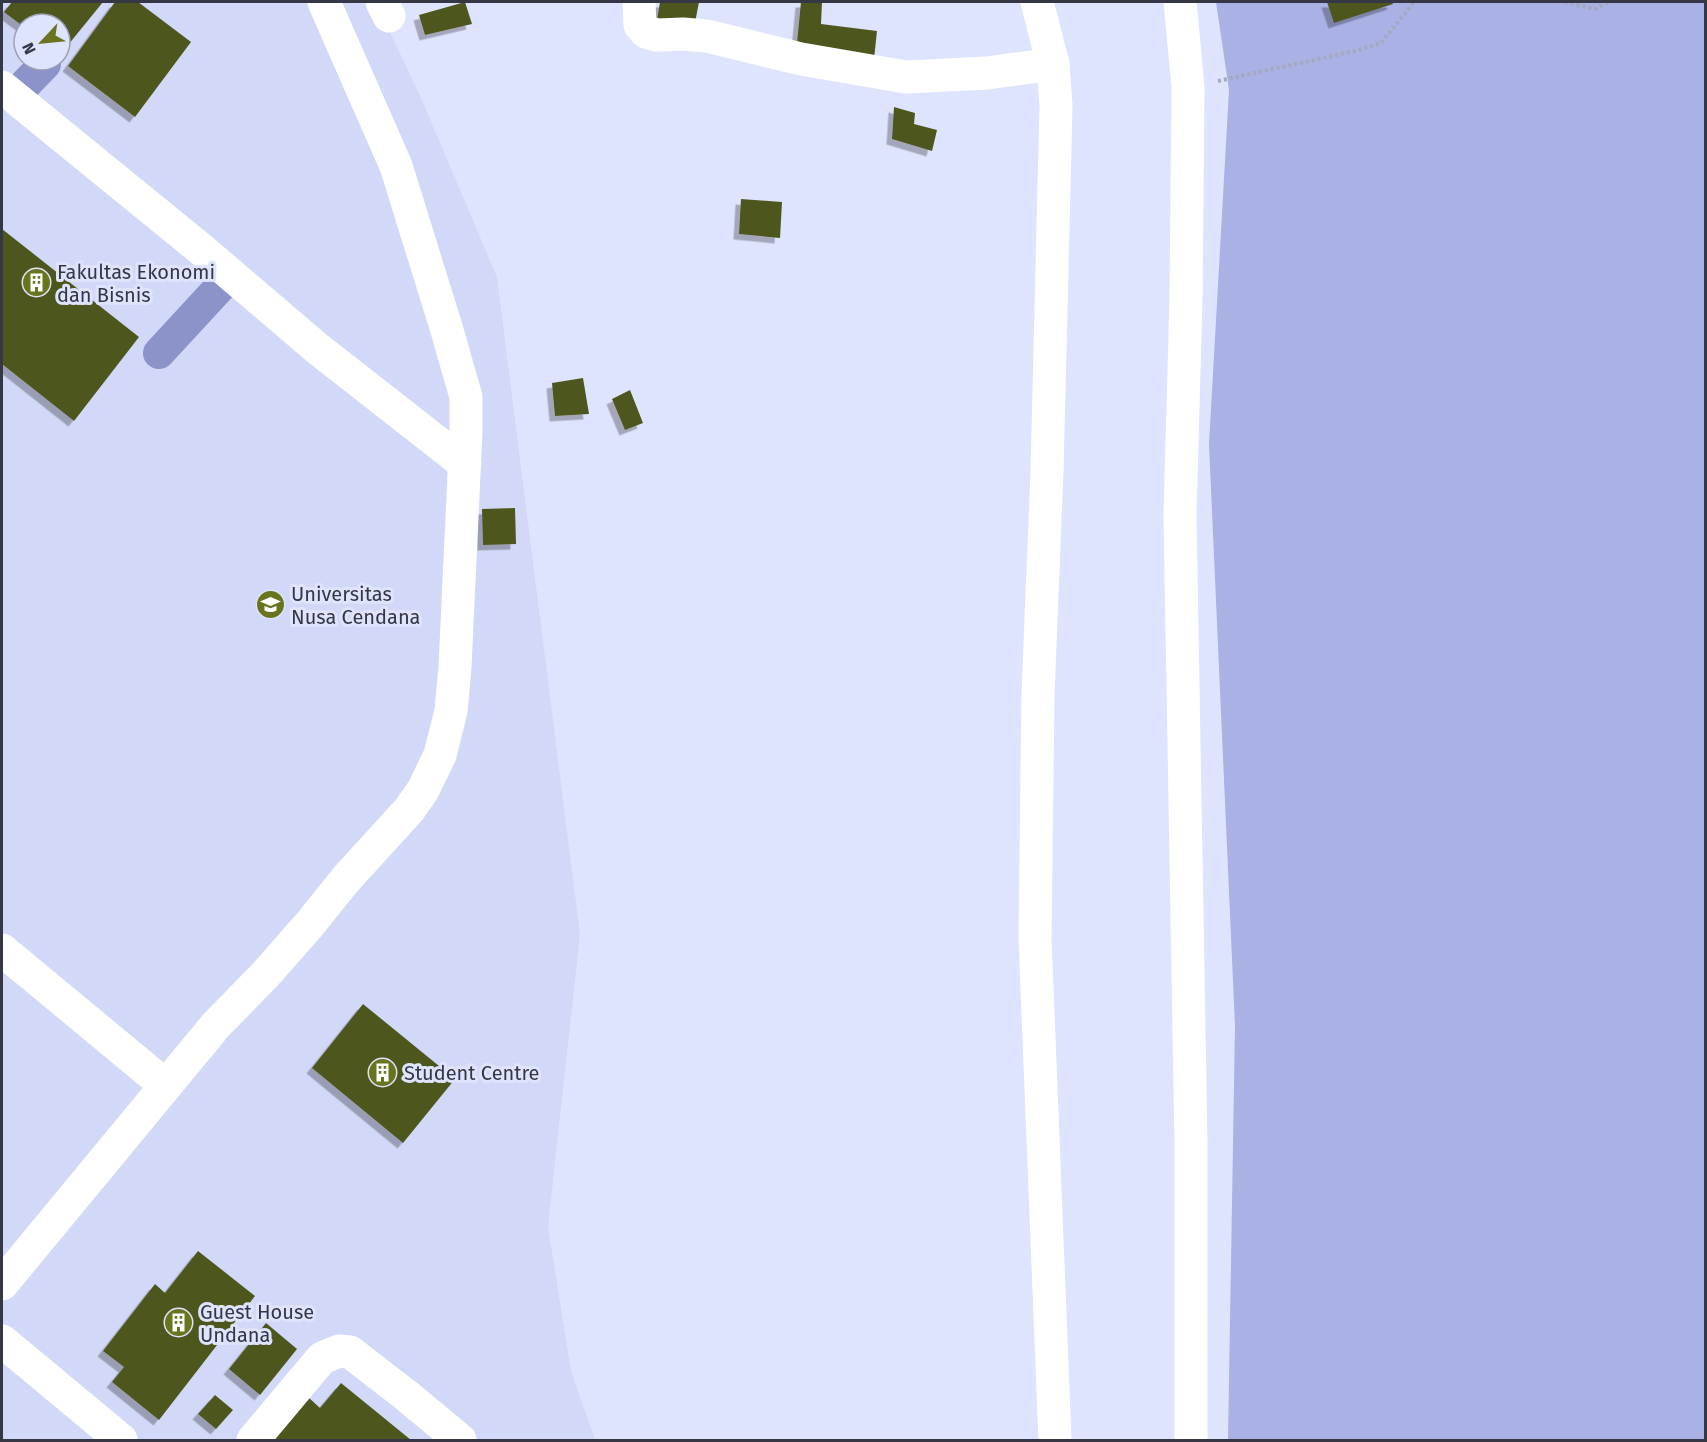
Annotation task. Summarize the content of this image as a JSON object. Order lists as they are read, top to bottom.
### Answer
{
  "places": {
    "building": ["Fakultas Ekonomi dan Bisnis", "Student Centre", "Guest House Undana"],
    "school or university": ["Universitas Nusa Cendana"]
  },
  "north": "bottom left"
}
